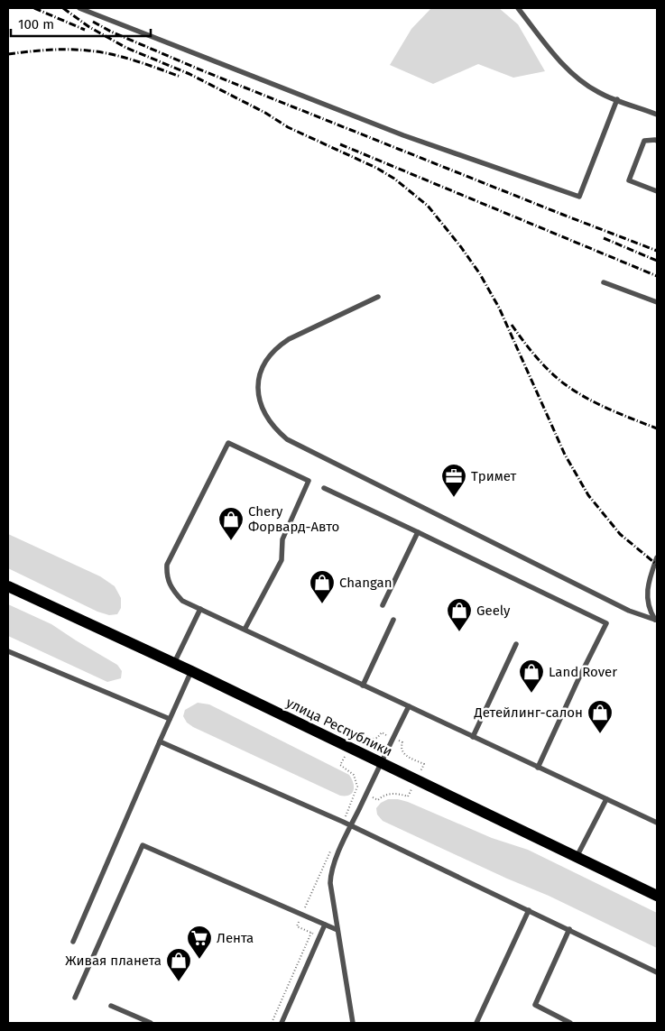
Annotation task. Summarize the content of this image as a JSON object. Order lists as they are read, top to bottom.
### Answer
{
  "streets": {
    "main road": ["улица Республики"]
  },
  "places": {
    "office": ["Тримет"],
    "shop": [
      "Chery Форвард-Авто",
      "Changan",
      "Geely",
      "Land Rover",
      "Детейлинг-салон",
      "Живая планета"
    ],
    "supermarket": ["Лента"]
  },
  "scale_bar": "100 m"
}
